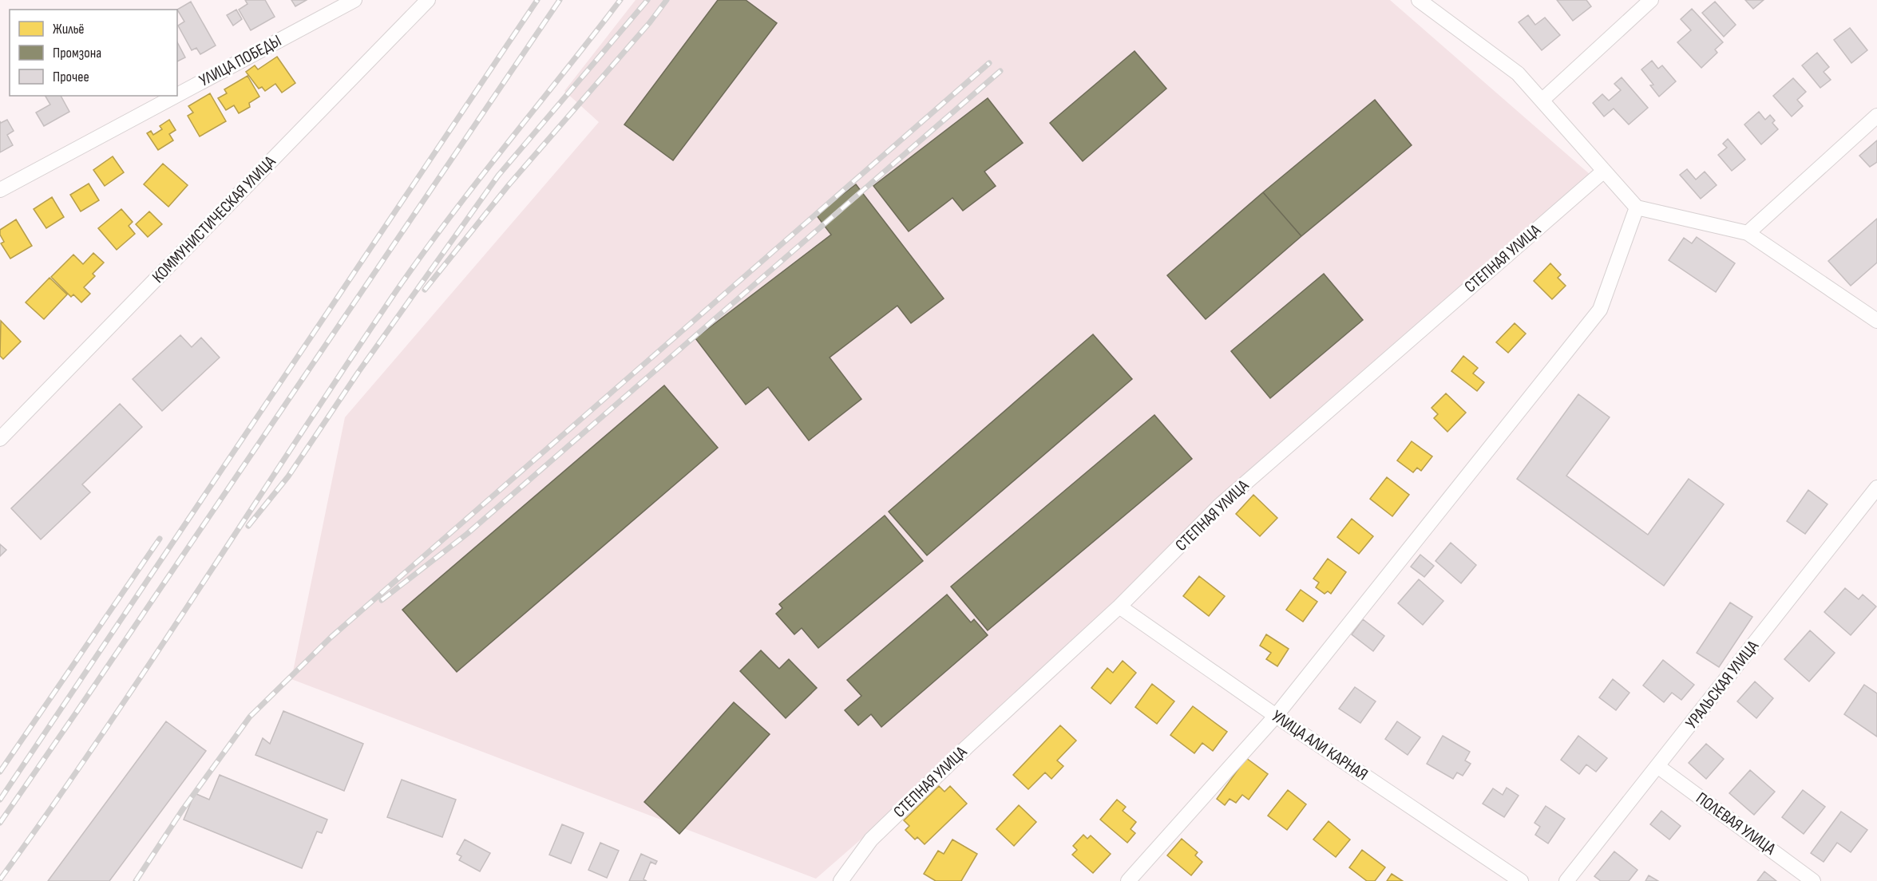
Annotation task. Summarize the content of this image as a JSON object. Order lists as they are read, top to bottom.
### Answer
{
  "streets": {
    "street": [
      "УЛИЦА ПОБЕДЫ",
      "КОММУНИСТИЧЕСКАЯ УЛИЦА",
      "СТЕПНАЯ УЛИЦА",
      "УРАЛЬСКАЯ УЛИЦА",
      "УЛИЦА АЛИ КАРНАЯ",
      "ПОЛЕВАЯ УЛИЦА"
    ]
  },
  "crossings": [
    ["СТЕПНАЯ УЛИЦА", "УЛИЦА АЛИ КАРНАЯ"],
    ["УРАЛЬСКАЯ УЛИЦА", "ПОЛЕВАЯ УЛИЦА"]
  ],
  "legend": ["Жильё", "Промзона", "Прочее"]
}
